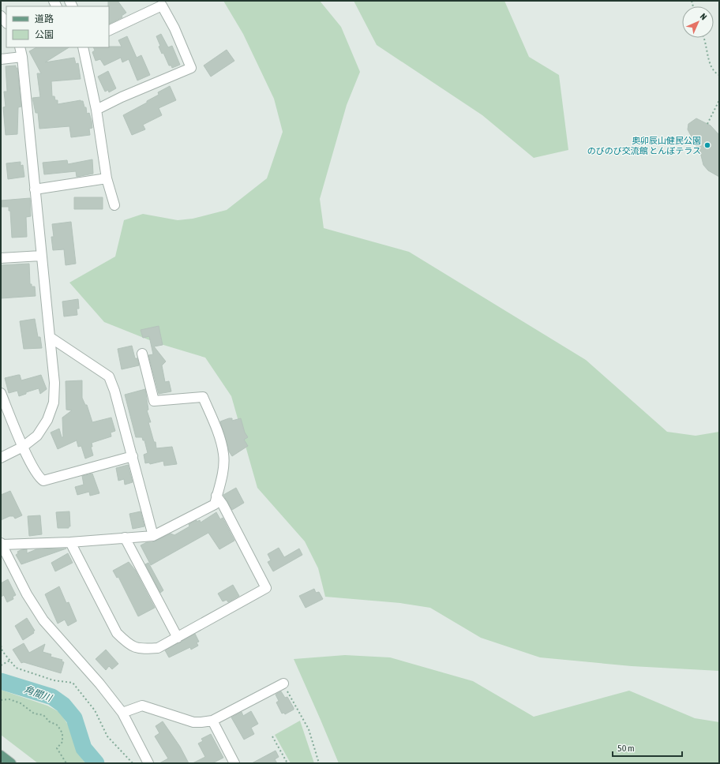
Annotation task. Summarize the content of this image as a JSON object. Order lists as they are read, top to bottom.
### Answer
{
  "water": ["角間川"],
  "places": ["奥卯辰山健民公園 のびのび交流館 とんぼテラス"],
  "legend": ["道路", "公園"],
  "scale_bar": "50 m",
  "north": "top right"
}
